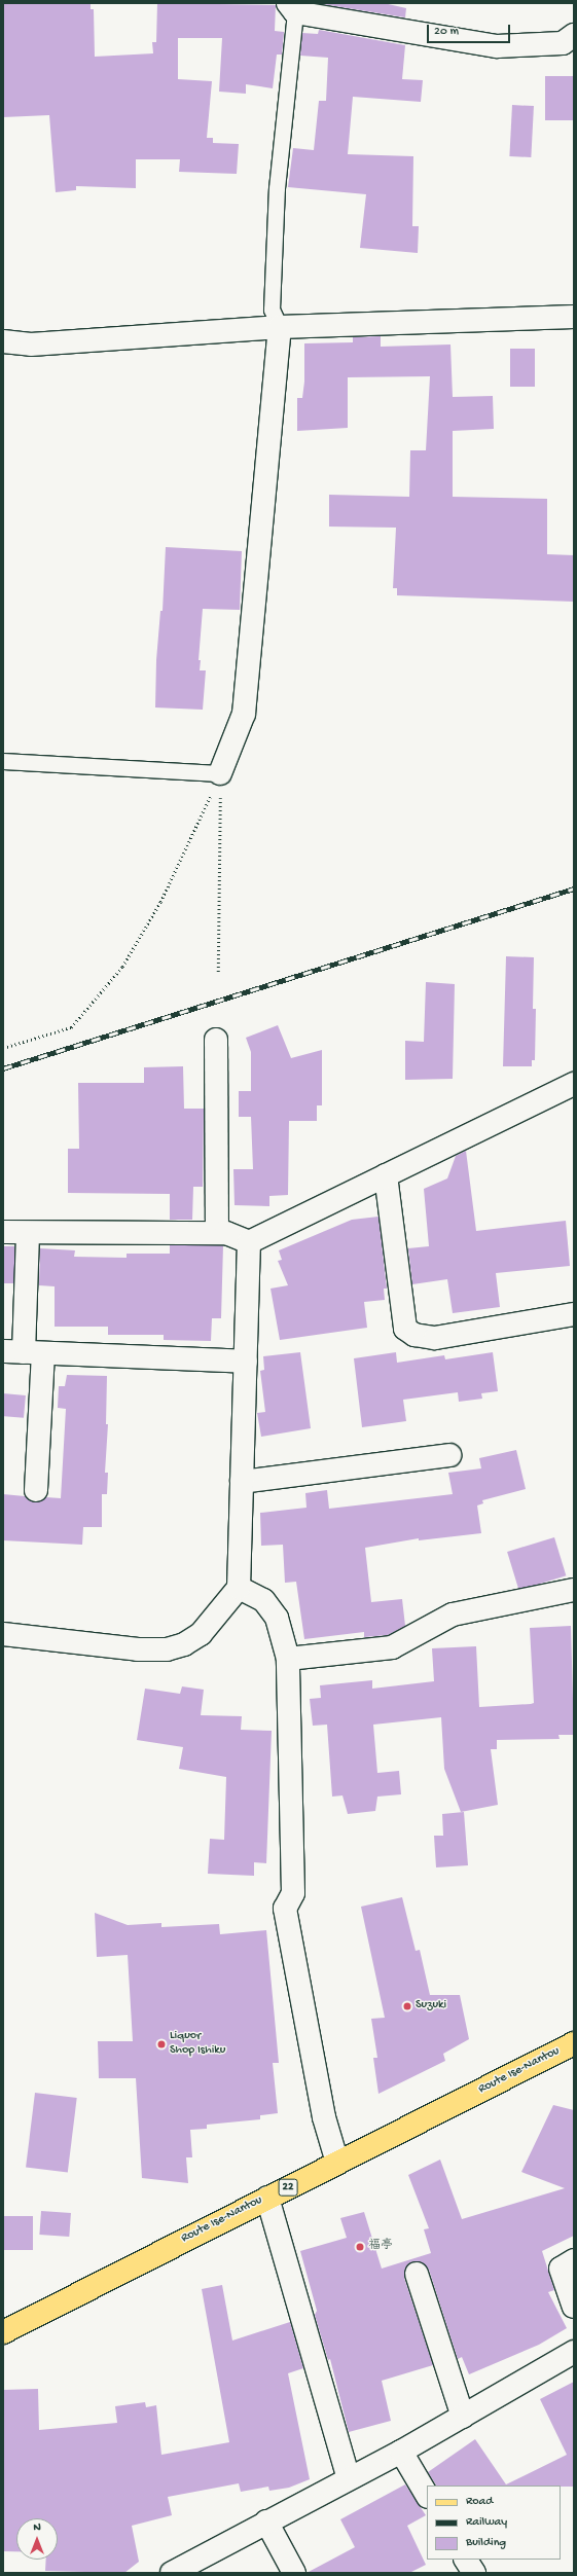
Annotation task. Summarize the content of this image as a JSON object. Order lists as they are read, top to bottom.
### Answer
{
  "streets": {
    "main road": ["Route Ise-Nantou", "22"]
  },
  "places": ["Suzuki", "Liquor Shop Ishiku", "福亭"],
  "legend": ["Road", "Railway", "Building"],
  "scale_bar": "20 m",
  "north": "top"
}
